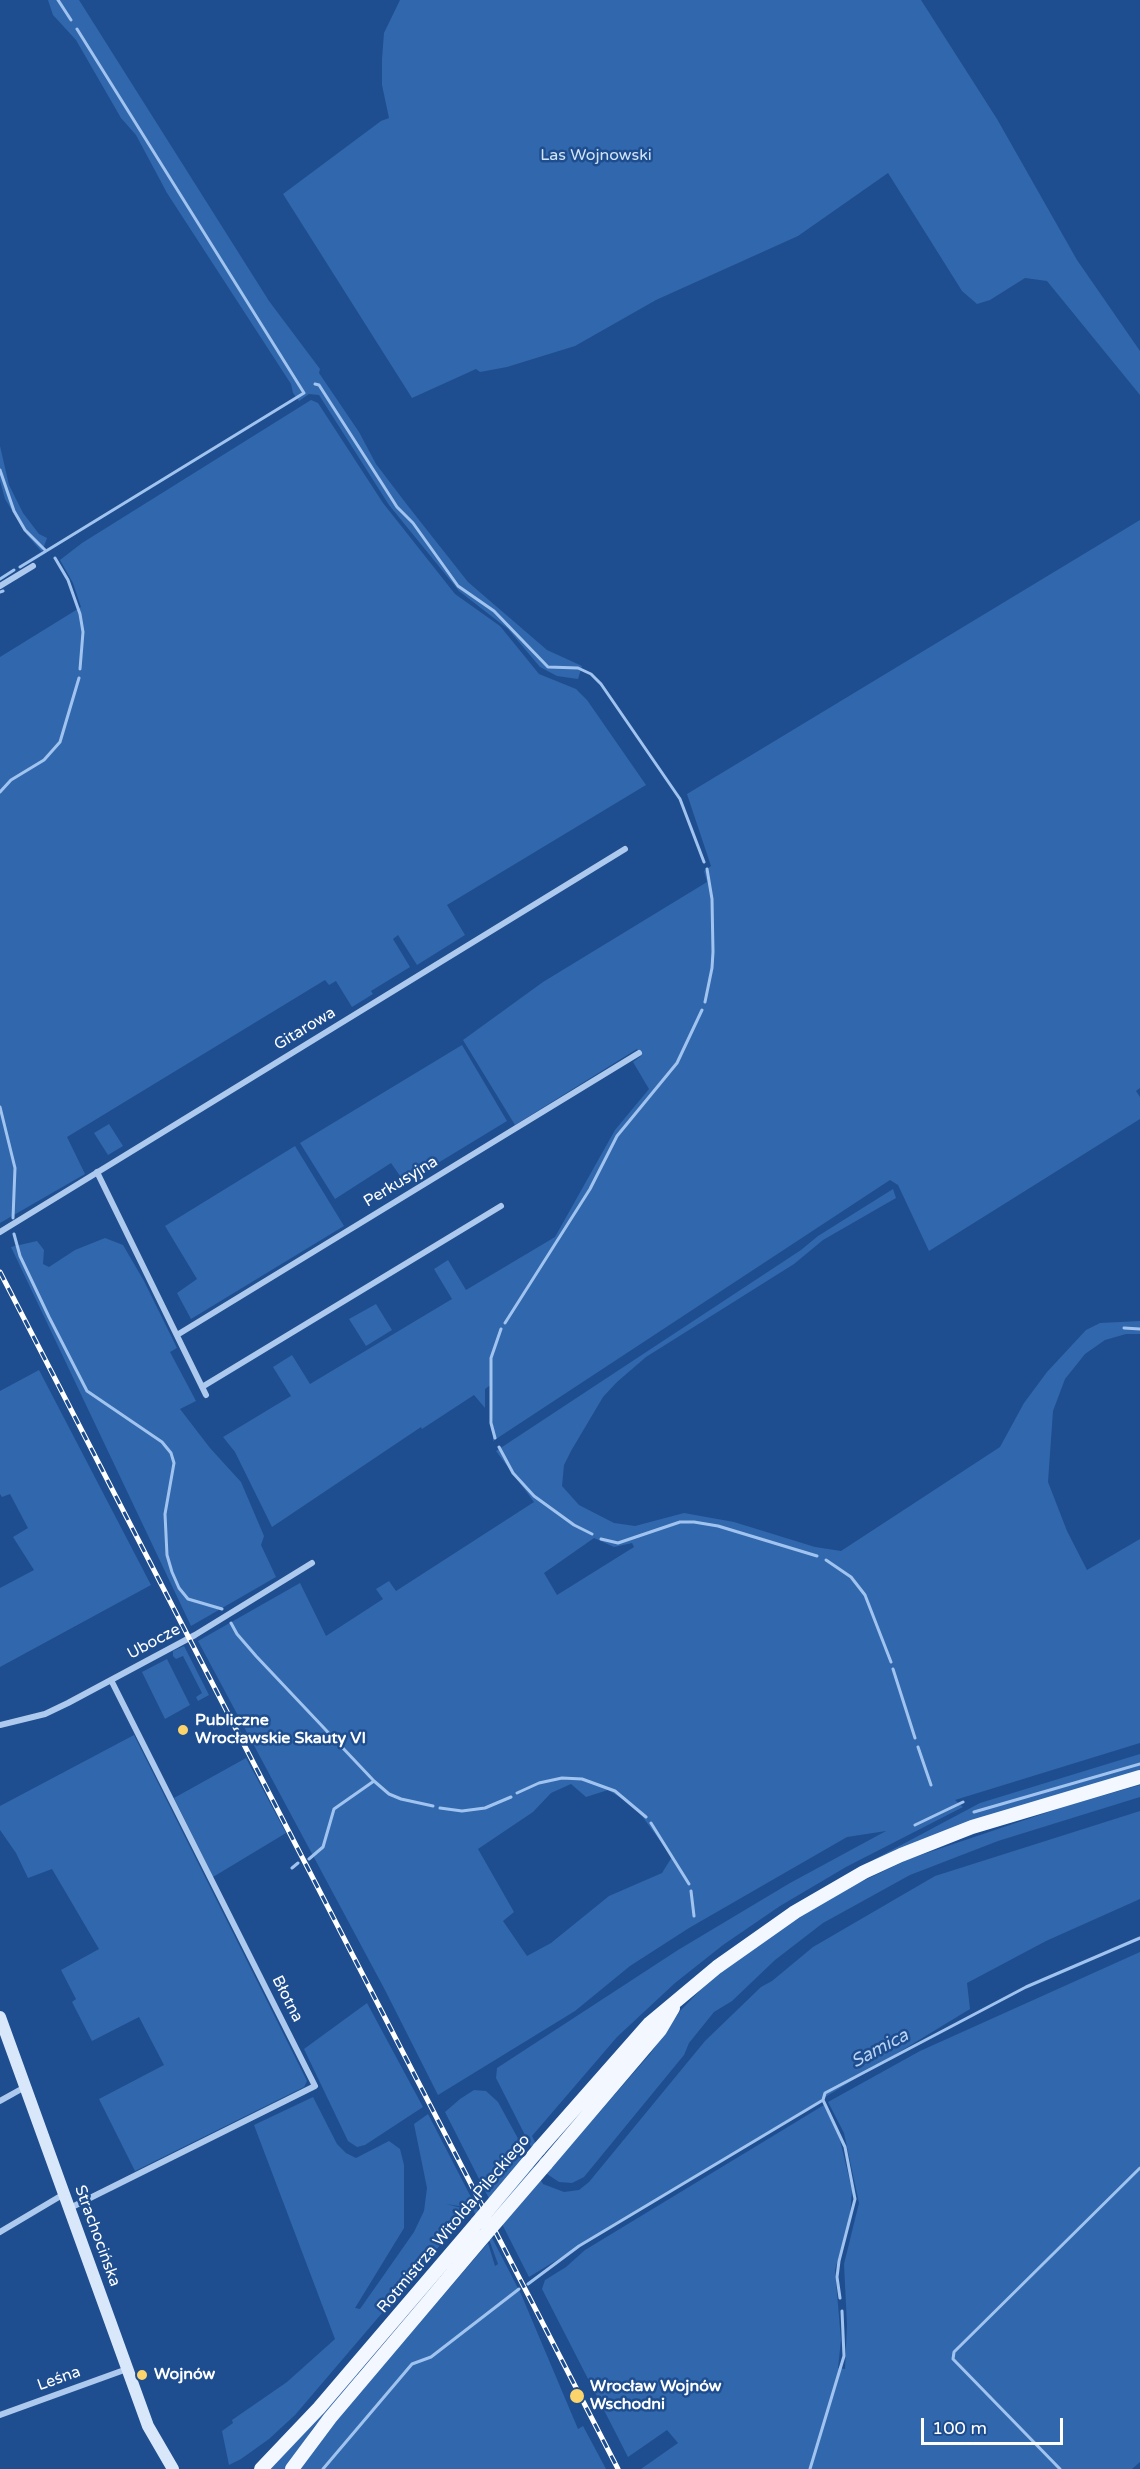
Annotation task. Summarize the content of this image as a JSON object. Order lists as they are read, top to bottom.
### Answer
{
  "streets": {
    "main road": ["Rotmistrza Witolda Pileckiego", "Strachocińska"],
    "street": [
      "Gitarowa",
      "Perkusyjna",
      "Ubocze",
      "Błotna",
      "Leśna"
    ]
  },
  "crossings": [
    ["Ubocze", "Błotna"],
    ["Błotna", "Strachocińska"],
    ["Strachocińska", "Leśna"]
  ],
  "water": ["Samica"],
  "parks": ["Las Wojnowski"],
  "places": ["Publiczne Wrocławskie Skauty VI", "Wojnów", "Wrocław Wojnów Wschodni"],
  "scale_bar": "100 m"
}
